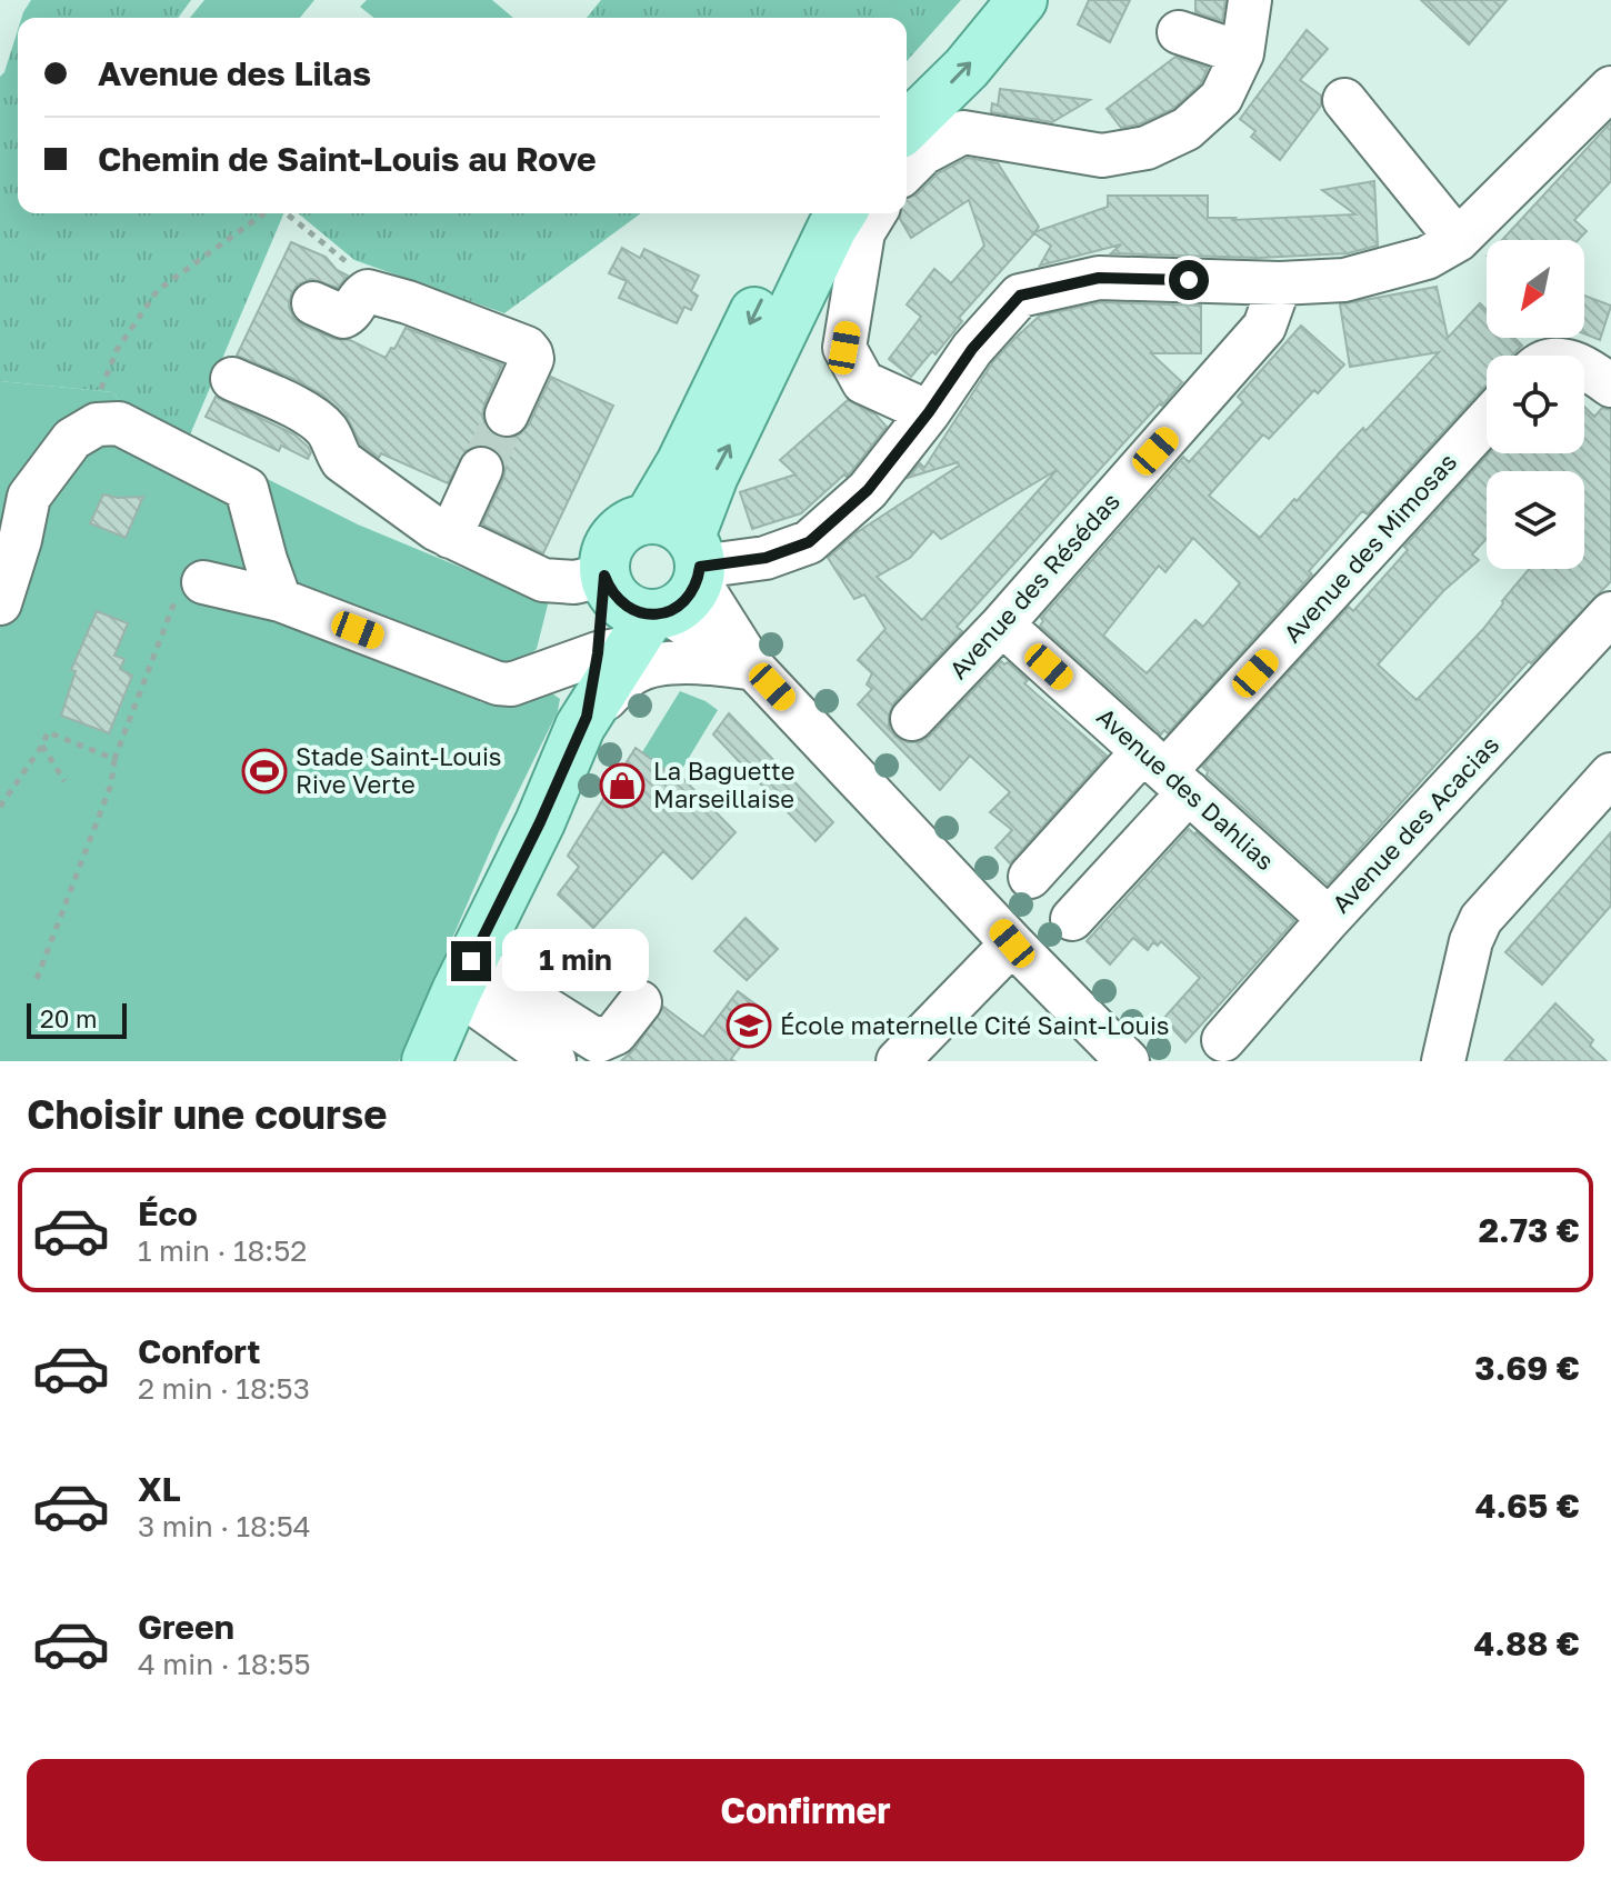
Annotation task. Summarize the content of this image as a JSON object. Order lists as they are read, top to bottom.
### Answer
{
  "streets": {
    "street": [
      "Avenue des Mimosas",
      "Avenue des Résédas",
      "Avenue des Dahlias",
      "Avenue des Acacias"
    ]
  },
  "crossings": [
    ["Avenue des Mimosas", "Avenue des Dahlias"],
    ["Avenue des Résédas", "Avenue des Dahlias"],
    ["Avenue des Dahlias", "Avenue des Acacias"]
  ],
  "places": {
    "sports": ["Stade Saint-Louis Rive Verte"],
    "shop": ["La Baguette Marseillaise"],
    "school or university": ["École maternelle Cité Saint-Louis"]
  },
  "scale_bar": "20 m",
  "north": "bottom left",
  "page": {
    "banner": ["Avenue des Lilas", "Chemin de Saint-Louis au Rove"],
    "bubble": "1 min",
    "scale": "20 m",
    "heading": "Choisir une course",
    "list": [
      {
        "name": "Éco",
        "note": "1 min · 18:52",
        "value": "2.73 €"
      },
      {
        "name": "Confort",
        "note": "2 min · 18:53",
        "value": "3.69 €"
      },
      {
        "name": "XL",
        "note": "3 min · 18:54",
        "value": "4.65 €"
      },
      {
        "name": "Green",
        "note": "4 min · 18:55",
        "value": "4.88 €"
      }
    ],
    "buttons": "Confirmer"
  }
}
